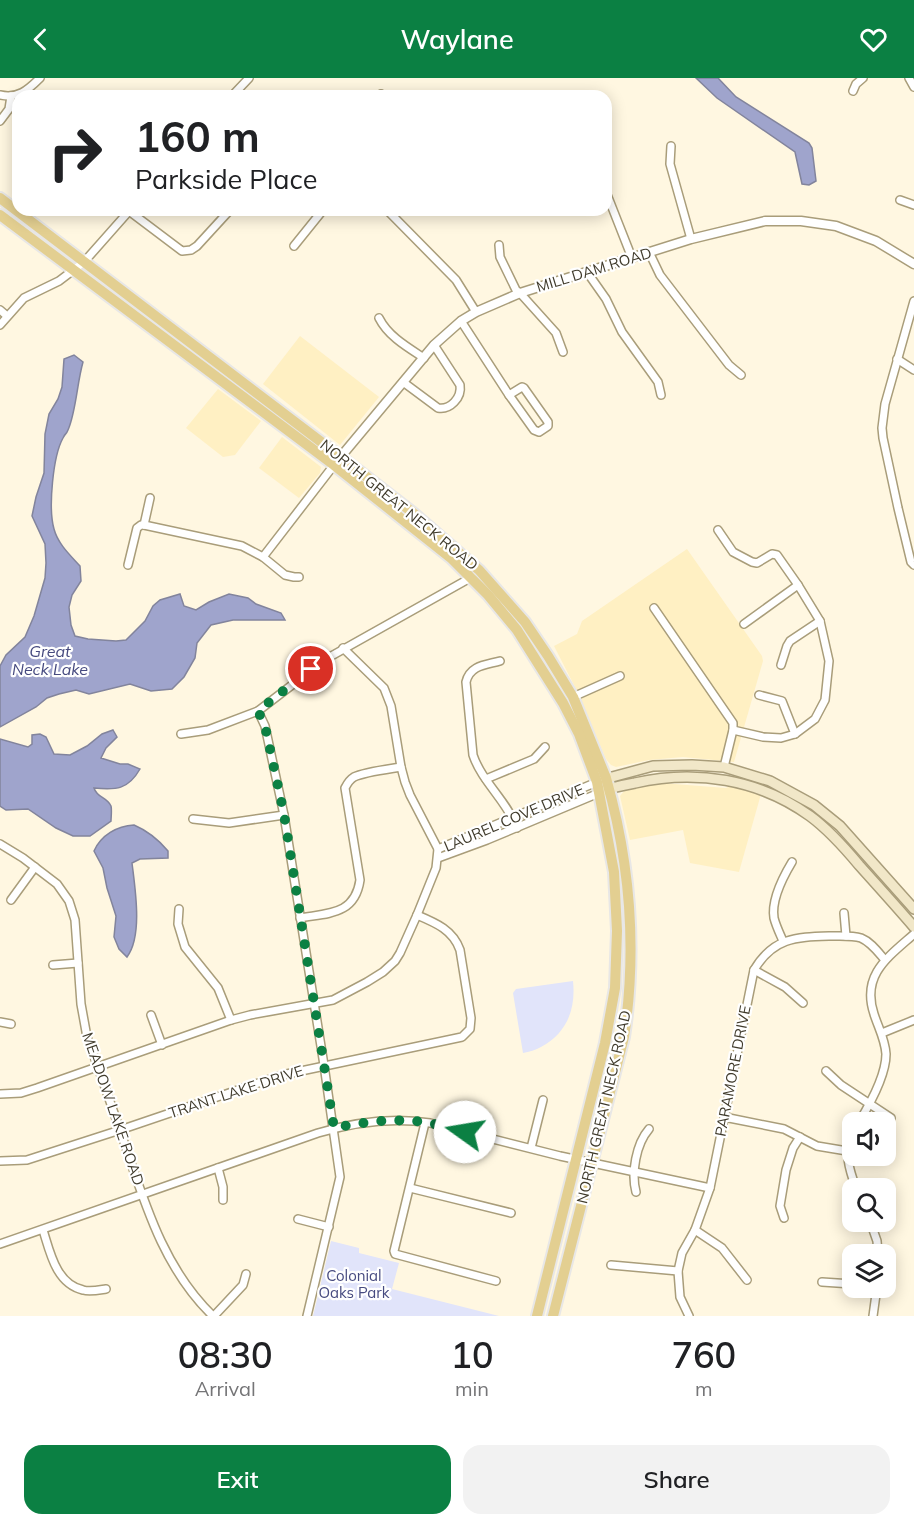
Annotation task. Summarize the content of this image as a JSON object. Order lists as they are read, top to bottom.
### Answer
{
  "streets": {
    "main road": ["NORTH GREAT NECK ROAD"],
    "street": [
      "MILL DAM ROAD",
      "LAUREL COVE DRIVE",
      "PARAMORE DRIVE",
      "TRANT LAKE DRIVE",
      "MEADOW LAKE ROAD"
    ]
  },
  "crossings": [
    ["MILL DAM ROAD", "NORTH GREAT NECK ROAD"],
    ["NORTH GREAT NECK ROAD", "LAUREL COVE DRIVE"],
    ["LAUREL COVE DRIVE", "TRANT LAKE DRIVE"],
    ["LAUREL COVE DRIVE", "MEADOW LAKE ROAD"],
    ["TRANT LAKE DRIVE", "MEADOW LAKE ROAD"]
  ],
  "water": ["Great Neck Lake"],
  "parks": ["Colonial Oaks Park"],
  "page": {
    "header": "Waylane",
    "turn": ["160 m", "Parkside Place"],
    "eta": [
      "08:30",
      "Arrival",
      "10",
      "min",
      "760",
      "m"
    ],
    "buttons": ["Exit", "Share"]
  }
}
